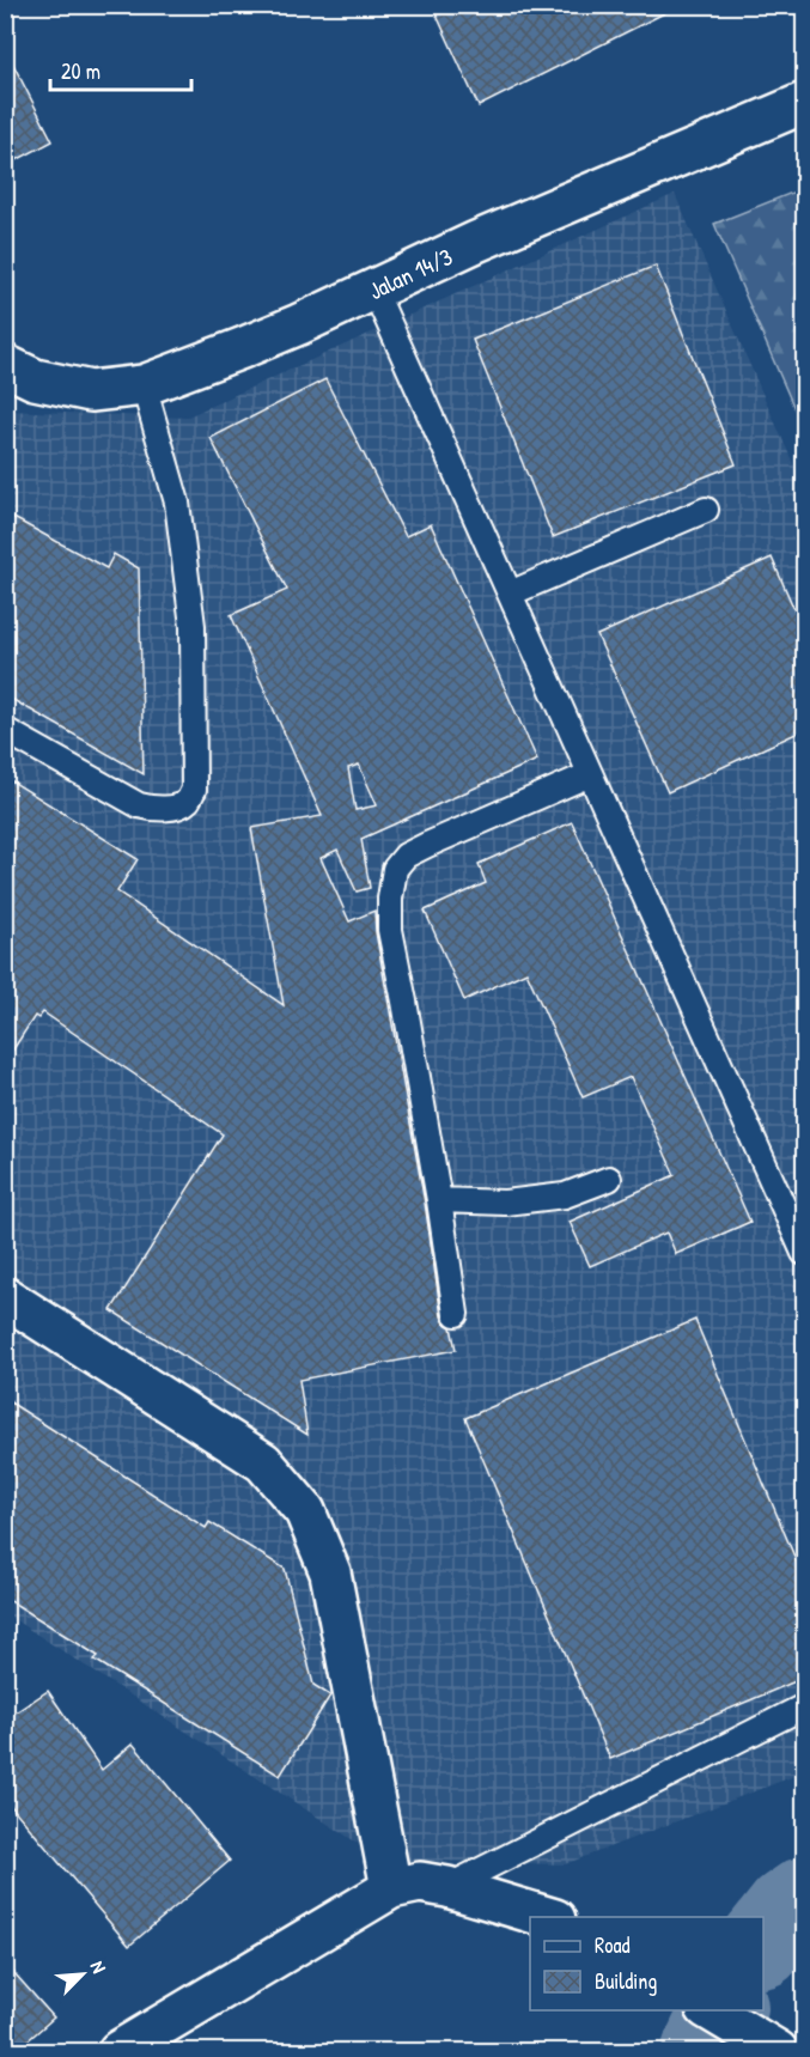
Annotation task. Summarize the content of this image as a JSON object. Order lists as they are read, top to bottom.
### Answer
{
  "streets": {
    "street": ["Jalan 14/3"]
  },
  "legend": ["Road", "Building"],
  "scale_bar": "20 m",
  "north": "top right"
}
